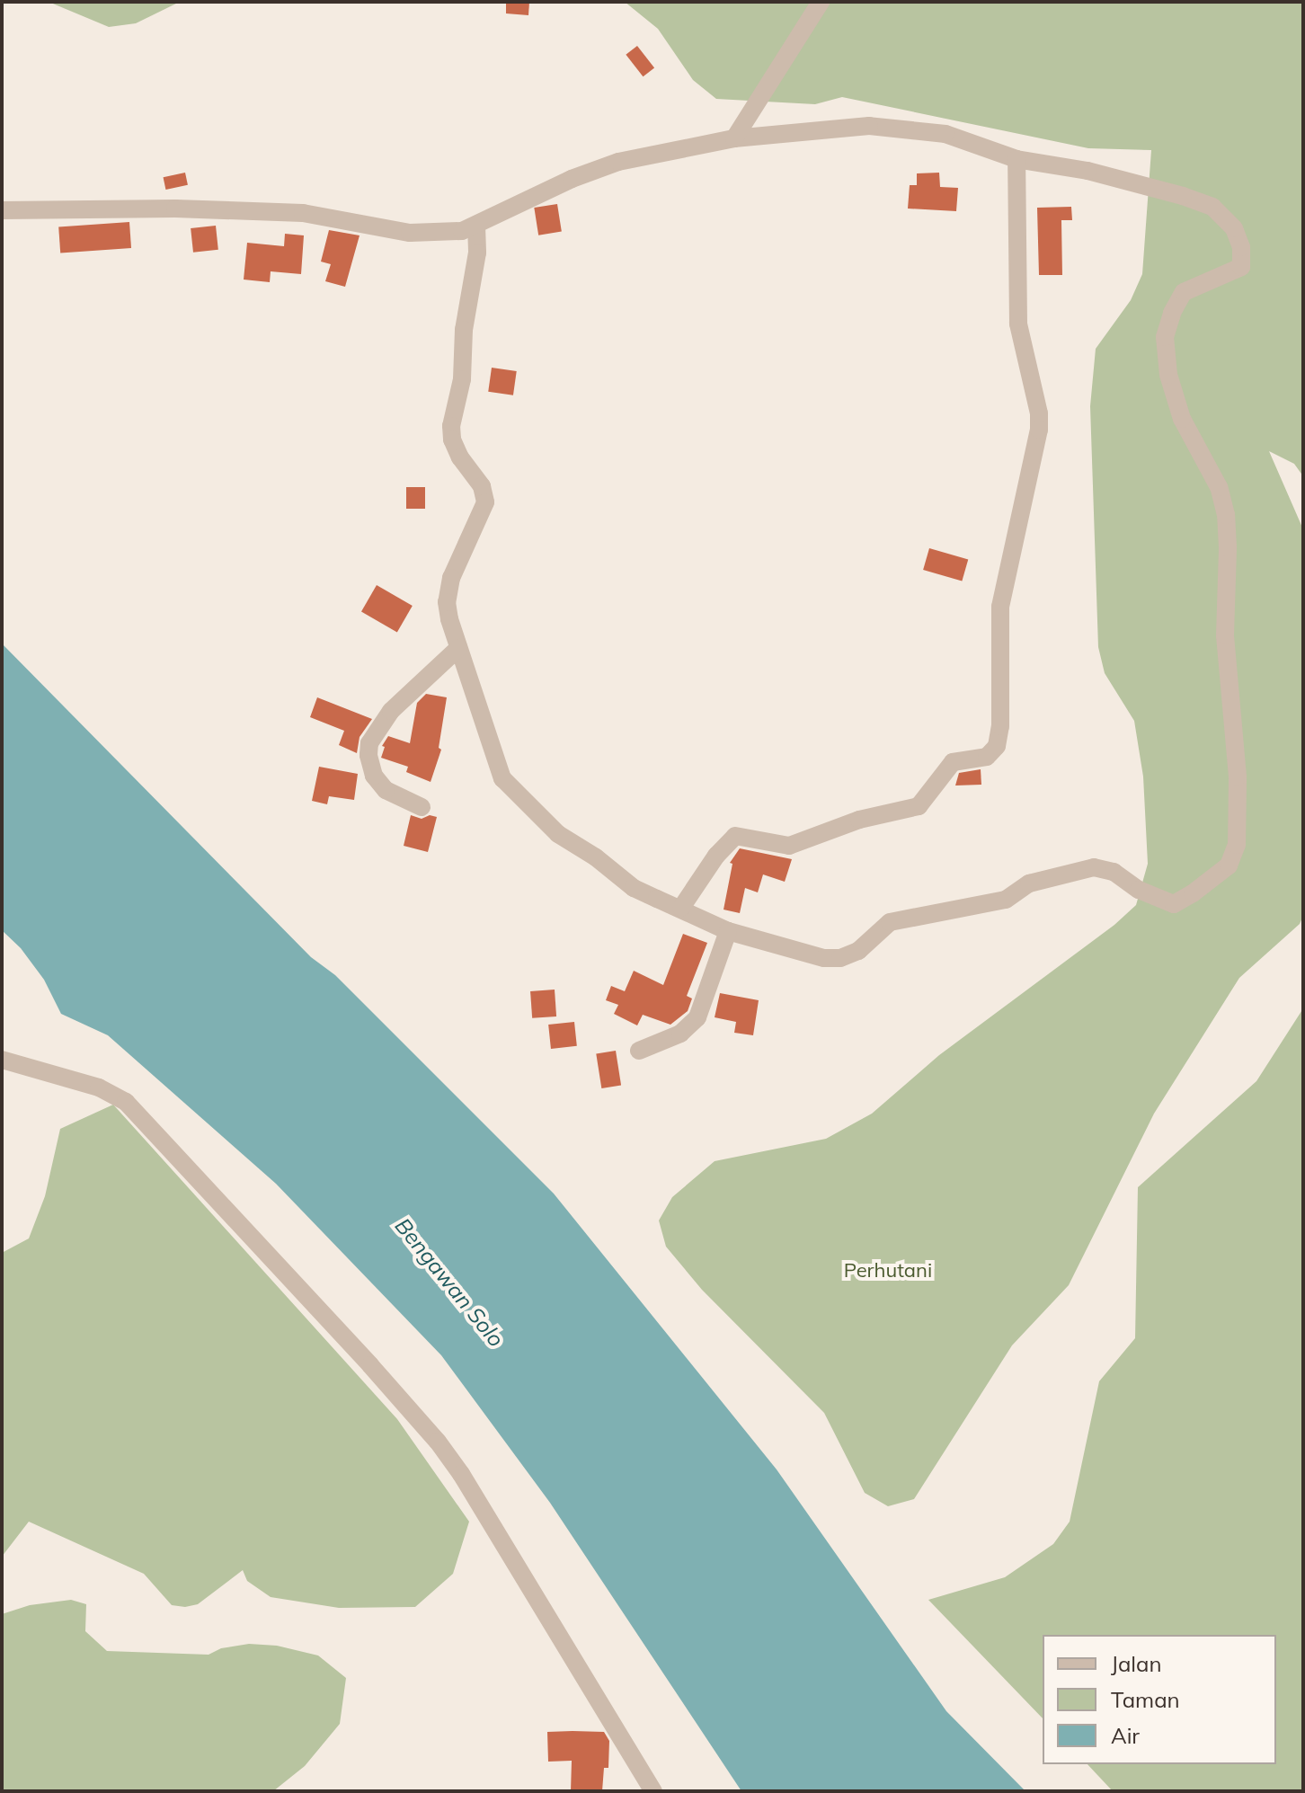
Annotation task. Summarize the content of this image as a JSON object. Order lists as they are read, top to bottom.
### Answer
{
  "water": ["Bengawan Solo"],
  "parks": ["Perhutani"],
  "legend": ["Jalan", "Taman", "Air"]
}
